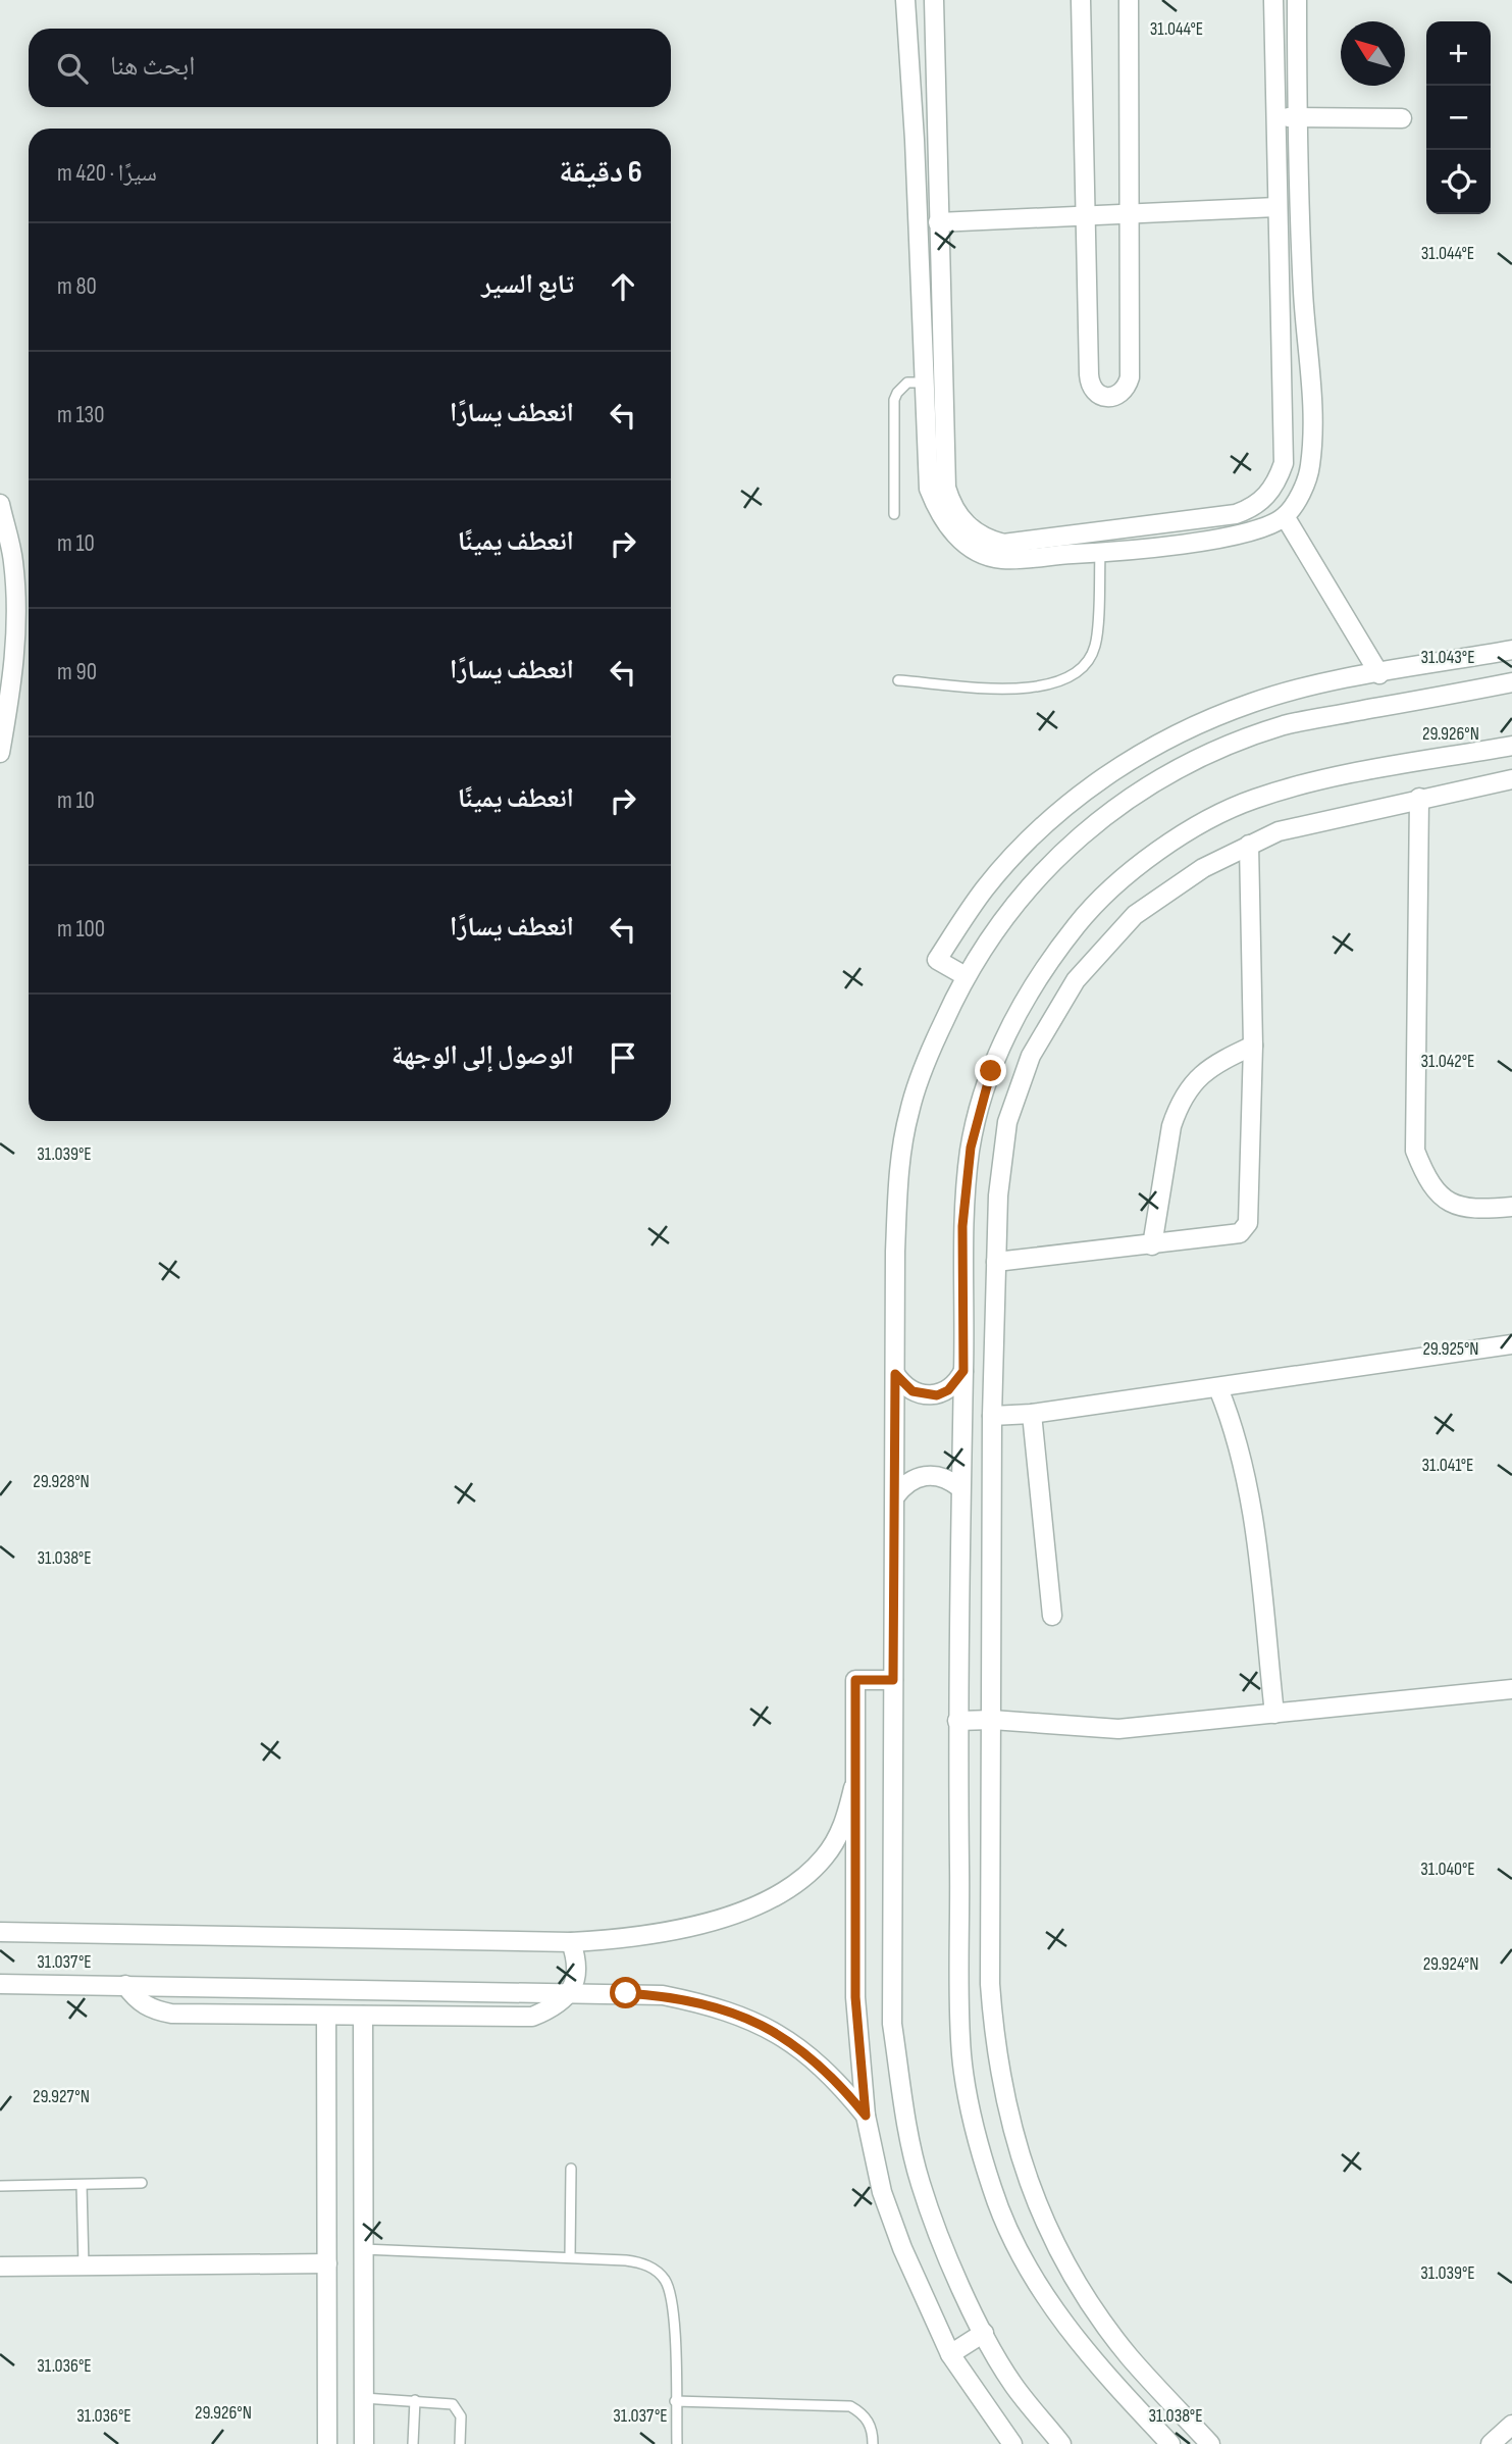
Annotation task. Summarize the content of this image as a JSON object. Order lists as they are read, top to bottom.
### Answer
{
  "north": "top left",
  "page": {
    "map_buttons": ["+", "−"],
    "search": "ابحث هنا",
    "heading": ["6 دقيقة", "سيرًا · 420 m"],
    "list": [
      ["تابع السير", "80 m"],
      ["انعطف يسارًا", "130 m"],
      ["انعطف يمينًا", "10 m"],
      ["انعطف يسارًا", "90 m"],
      ["انعطف يمينًا", "10 m"],
      ["انعطف يسارًا", "100 m"],
      "الوصول إلى الوجهة"
    ]
  },
  "coordinates": [
    "31.044°E",
    "31.043°E",
    "29.926°N",
    "31.042°E",
    "31.039°E",
    "29.925°N",
    "31.041°E",
    "29.928°N",
    "31.038°E",
    "31.040°E",
    "31.037°E",
    "29.924°N",
    "29.927°N",
    "31.036°E"
  ]
}
